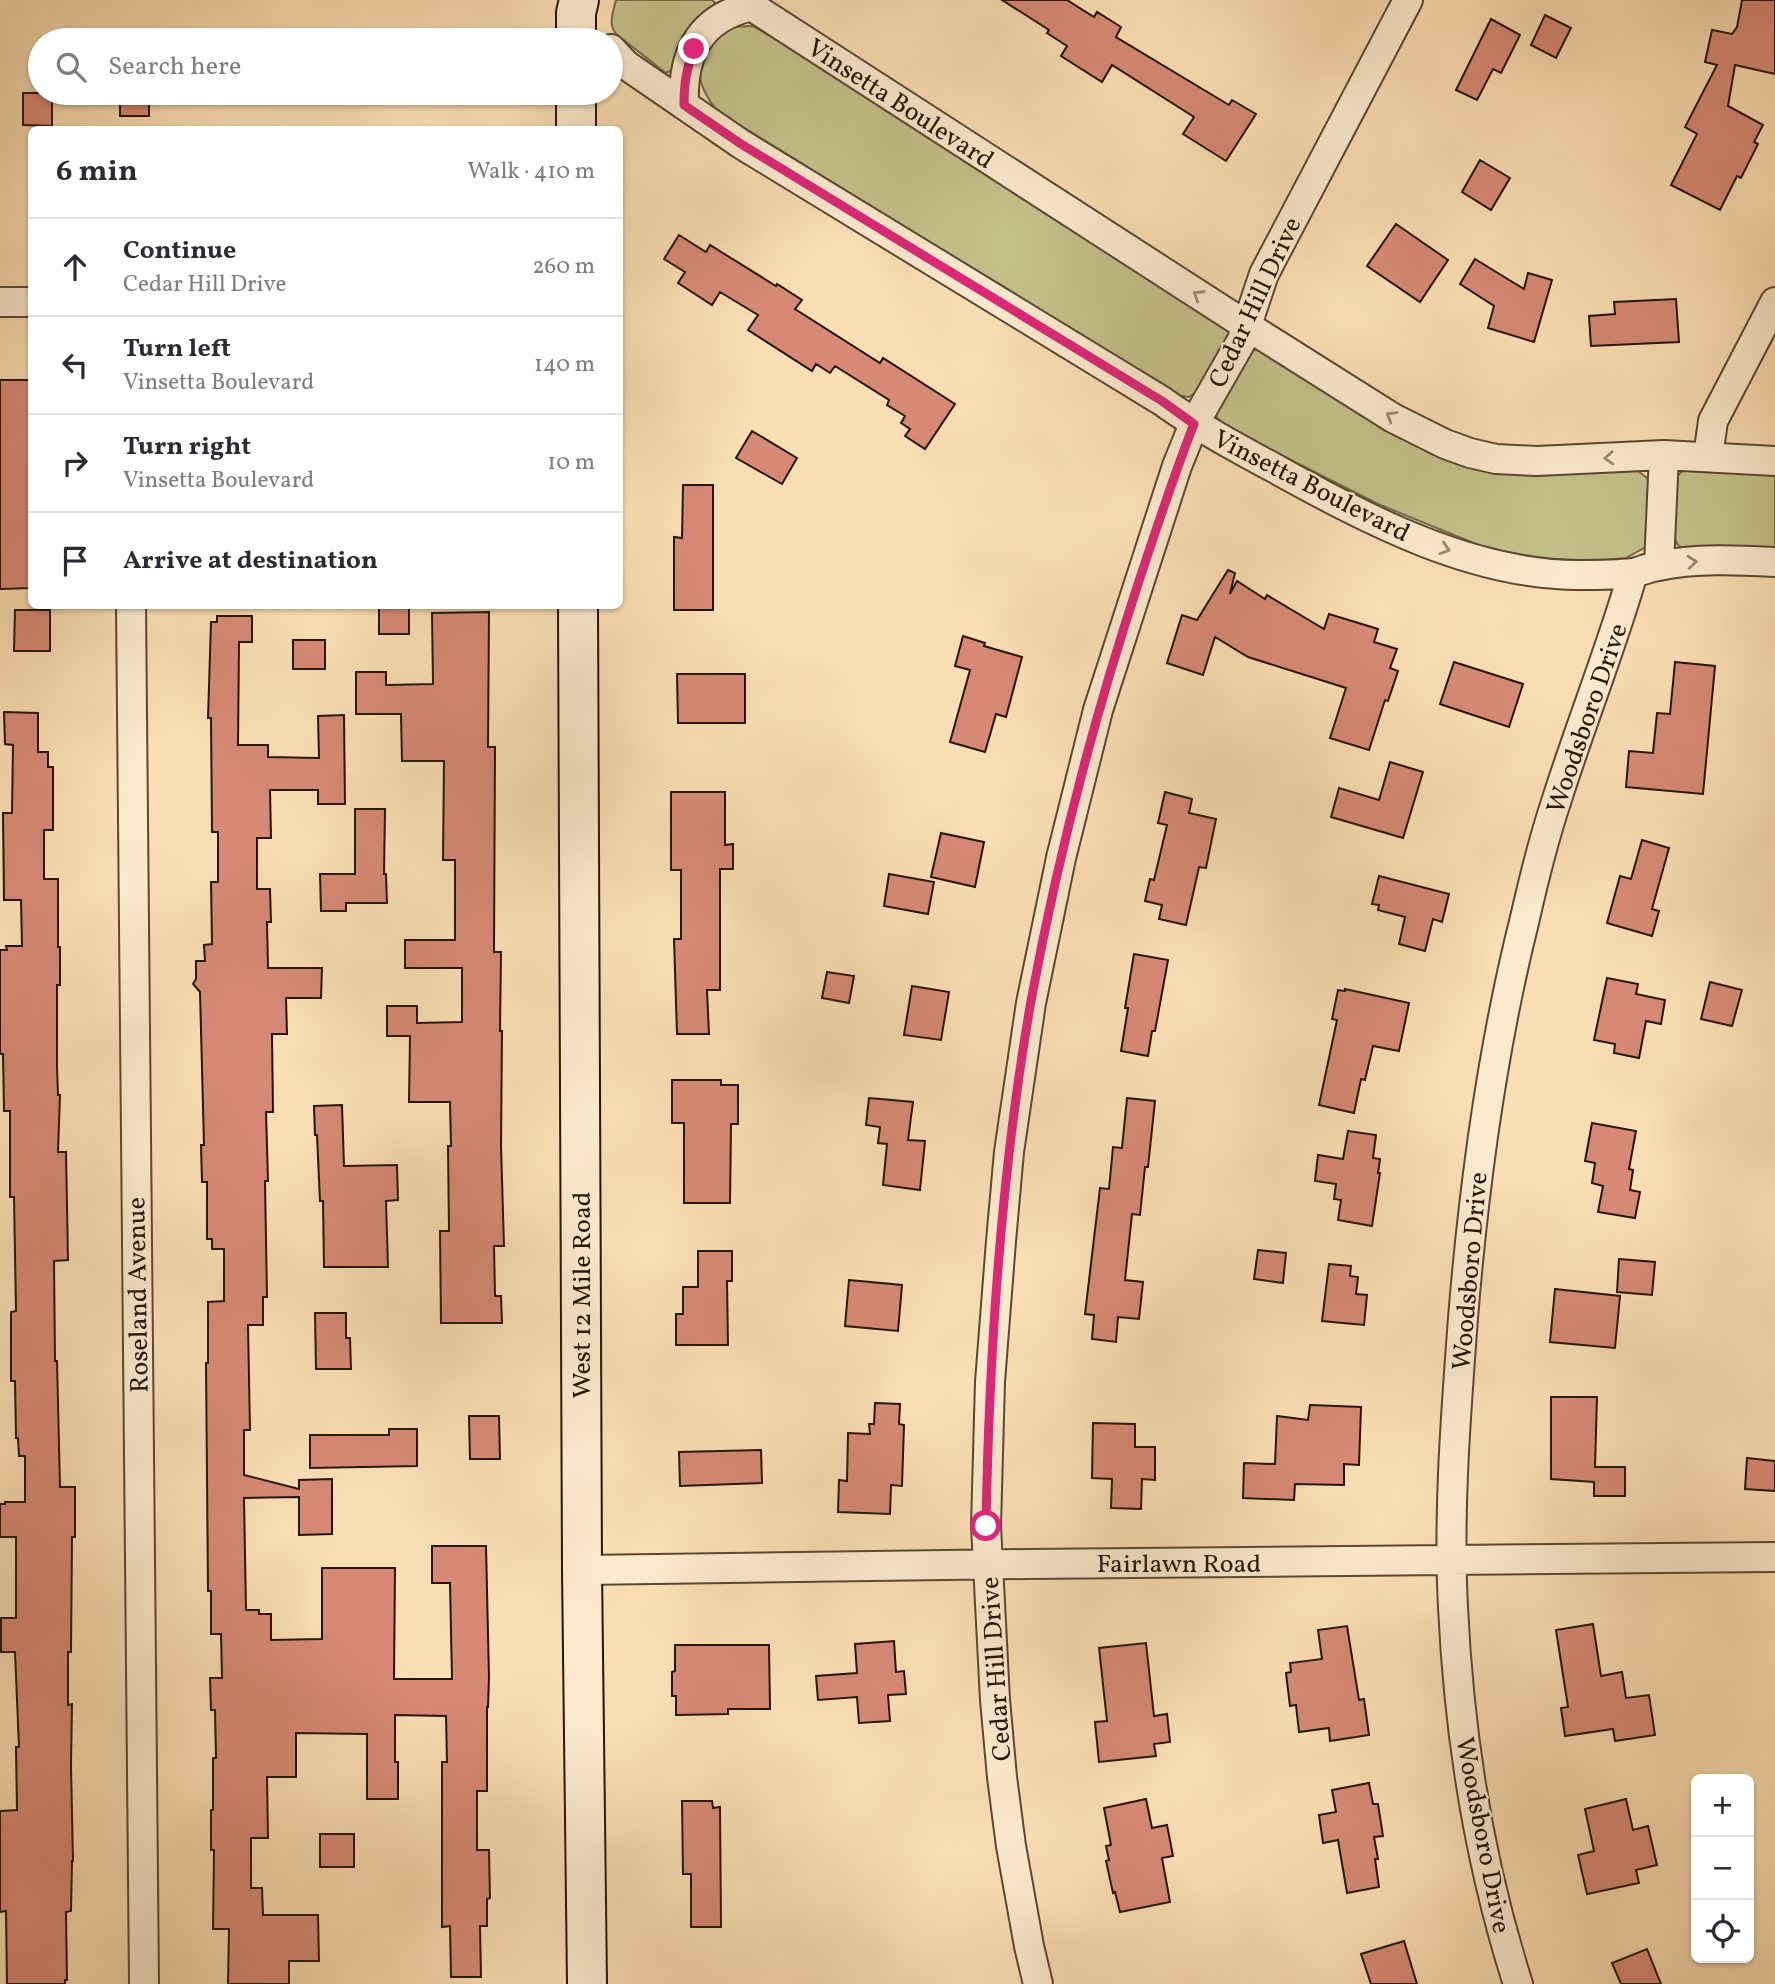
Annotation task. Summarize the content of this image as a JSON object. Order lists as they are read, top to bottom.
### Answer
{
  "streets": {
    "main road": ["West 12 Mile Road"],
    "street": [
      "Vinsetta Boulevard",
      "Cedar Hill Drive",
      "Woodsboro Drive",
      "Roseland Avenue",
      "Fairlawn Road"
    ]
  },
  "crossings": [
    ["Vinsetta Boulevard", "Cedar Hill Drive"],
    ["Vinsetta Boulevard", "Woodsboro Drive"],
    ["Cedar Hill Drive", "Fairlawn Road"],
    ["Woodsboro Drive", "Fairlawn Road"],
    ["West 12 Mile Road", "Fairlawn Road"]
  ],
  "page": {
    "search": "Search here",
    "heading": ["6 min", "Walk · 410 m"],
    "list": [
      ["Continue", "Cedar Hill Drive", "260 m"],
      ["Turn left", "Vinsetta Boulevard", "140 m"],
      ["Turn right", "Vinsetta Boulevard", "10 m"],
      "Arrive at destination"
    ],
    "map_buttons": ["+", "−"]
  }
}
